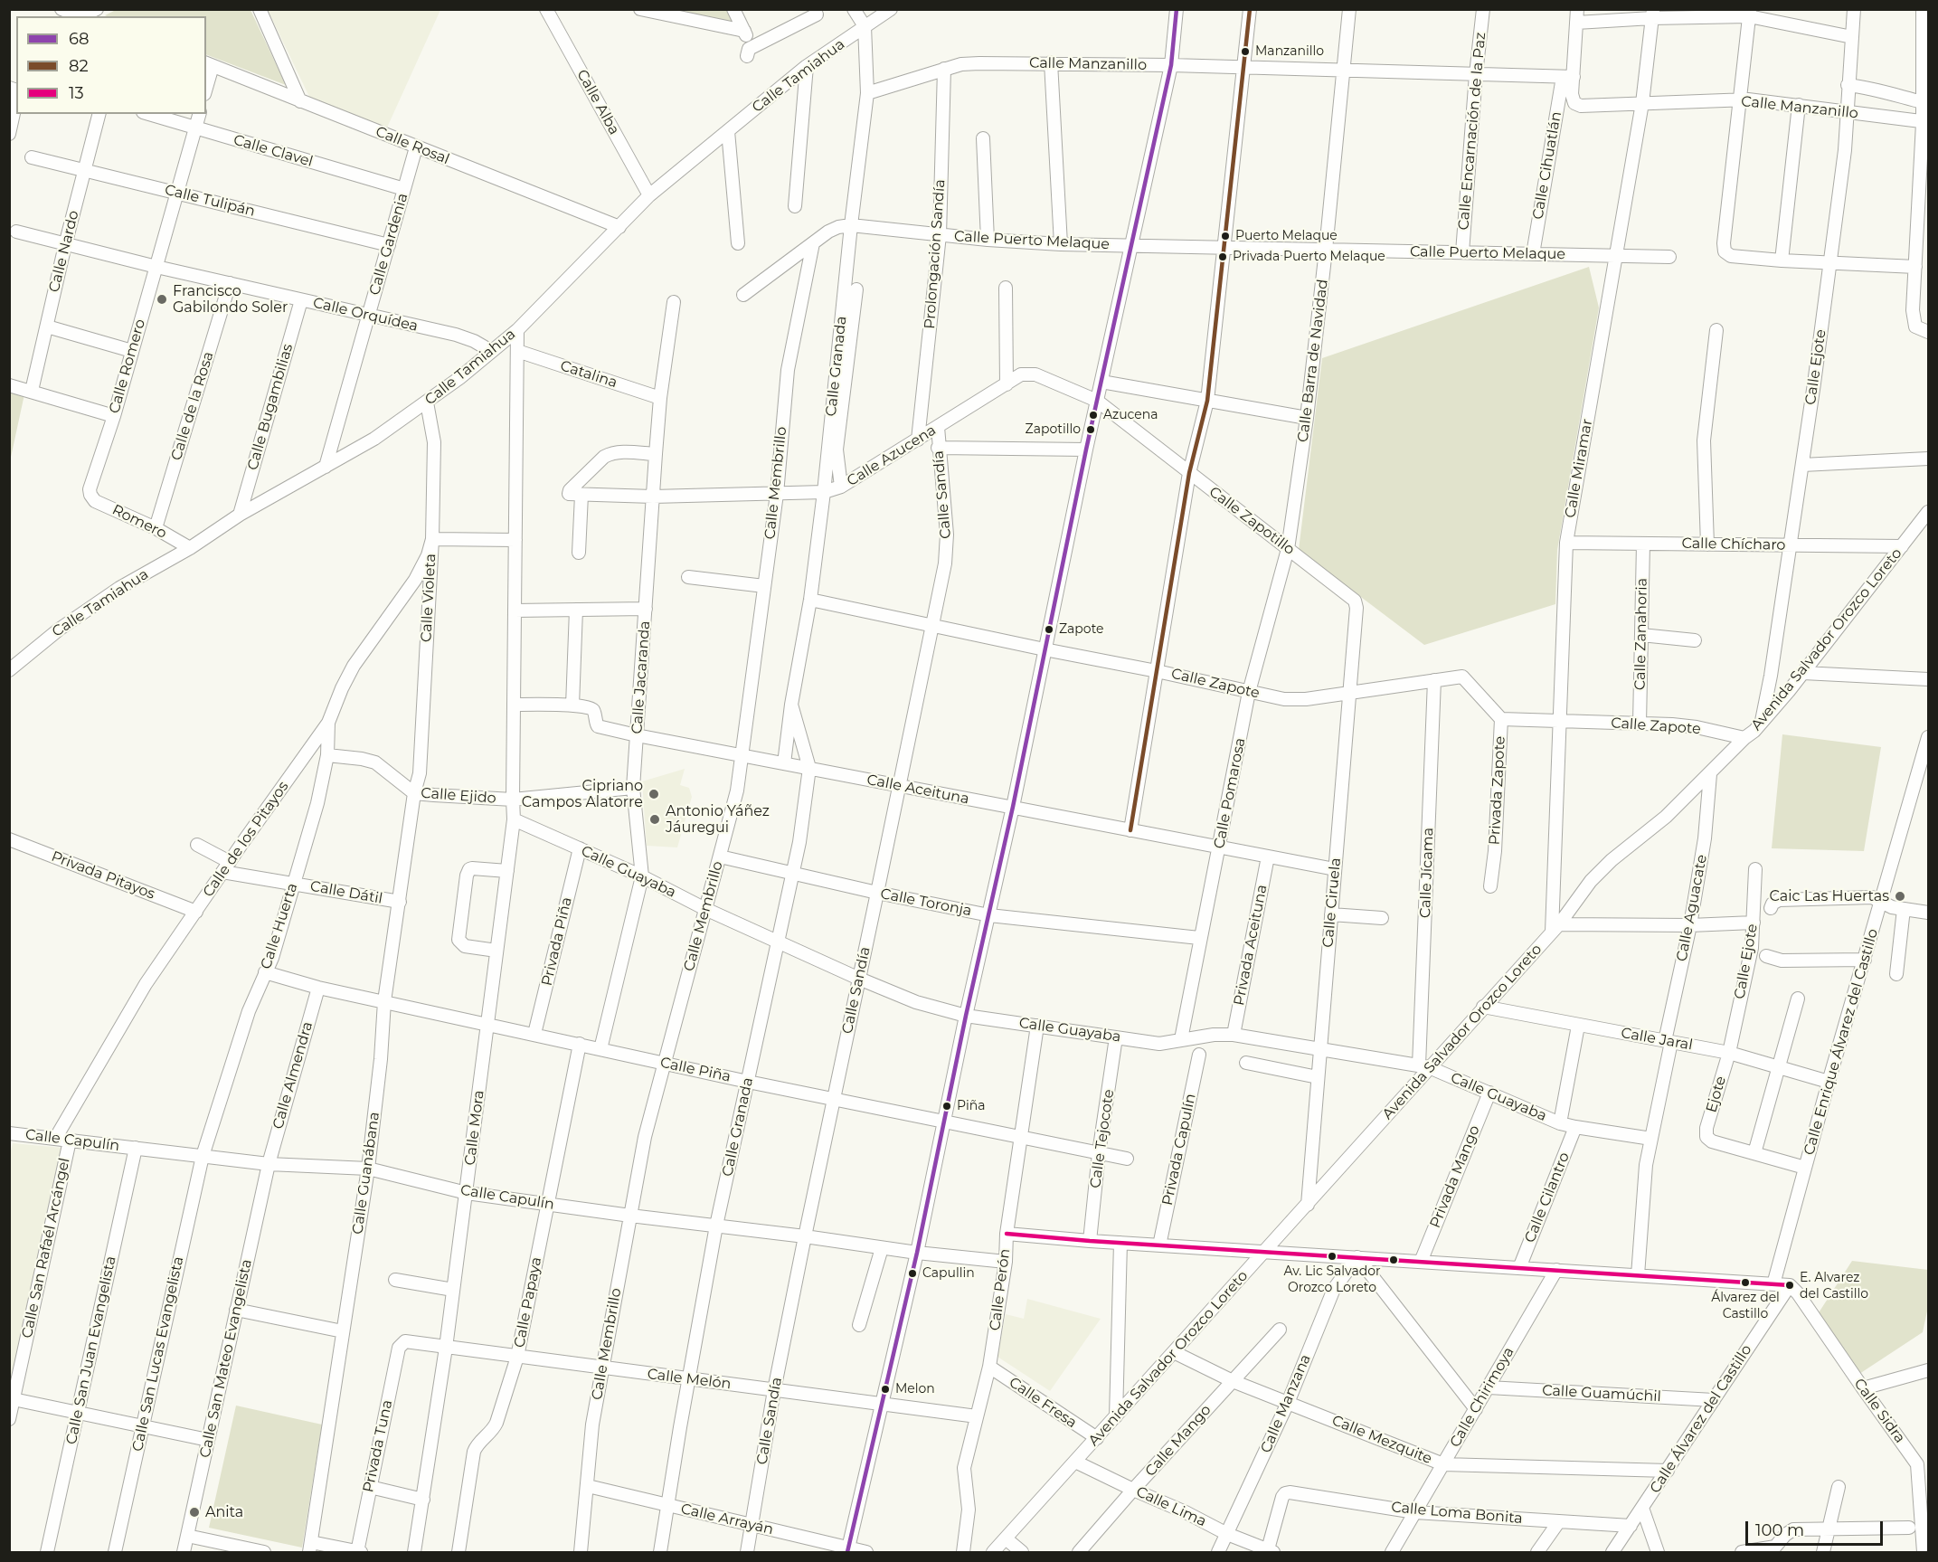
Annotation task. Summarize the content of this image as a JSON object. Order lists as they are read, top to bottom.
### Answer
{
  "streets": {
    "street": [
      "Calle Manzanillo",
      "Calle Tamiahua",
      "Calle Alba",
      "Calle Encarnación de la Paz",
      "Calle Rosal",
      "Calle Clavel",
      "Calle Cihuatlán",
      "Calle Tulipán",
      "Calle Puerto Melaque",
      "Calle Gardenia",
      "Calle Nardo",
      "Prolongación Sandía",
      "Calle Orquídea",
      "Calle Barra de Navidad",
      "Calle Romero",
      "Calle Granada",
      "Calle Ejote",
      "Catalina",
      "Calle de la Rosa",
      "Calle Bugambilias",
      "Calle Azucena",
      "Calle Miramar",
      "Calle Membrillo",
      "Calle Sandía",
      "Calle Zapotillo",
      "Romero",
      "Calle Chícharo",
      "Calle Violeta",
      "Calle Zanahoria",
      "Avenida Salvador Orozco Loreto",
      "Calle Jacaranda",
      "Calle Zapote",
      "Calle Aceituna",
      "Privada Zapote",
      "Calle Pomarosa",
      "Calle Ejido",
      "Calle de los Pitayos",
      "Calle Guayaba",
      "Calle Jícama",
      "Privada Pitayos",
      "Calle Dátil",
      "Calle Toronja",
      "Calle Ciruela",
      "Calle Aguacate",
      "Calle Huerta",
      "Privada Piña",
      "Privada Aceituna",
      "Calle Jaral",
      "Calle Enrique Álvarez del Castillo",
      "Calle Piña",
      "Calle Almendra",
      "Ejote",
      "Calle Mora",
      "Calle Tejocote",
      "Calle Capulín",
      "Privada Capulín",
      "Calle Guanábana",
      "Privada Mango",
      "Calle Cilantro",
      "Calle San Rafaél Arcángel",
      "Calle Perón",
      "Calle Papaya",
      "Calle San Juan Evangelista",
      "Calle San Lucas Evangelista",
      "Calle San Mateo Evangelista",
      "Calle Melón",
      "Calle Guamúchil",
      "Calle Chirimoya",
      "Calle Fresa",
      "Calle Manzana",
      "Calle Sidra",
      "Calle Álvarez del Castillo",
      "Calle Mezquite",
      "Calle Mango",
      "Privada Tuna",
      "Calle Lima",
      "Calle Loma Bonita",
      "Calle Arrayán"
    ]
  },
  "crossings": [
    ["Calle Manzanillo", "Calle Encarnación de la Paz"],
    ["Calle Manzanillo", "Calle Cihuatlán"],
    ["Calle Manzanillo", "Prolongación Sandía"],
    ["Calle Manzanillo", "Calle Barra de Navidad"],
    ["Calle Manzanillo", "Calle Granada"],
    ["Calle Manzanillo", "Calle Ejote"],
    ["Calle Manzanillo", "Calle Miramar"],
    ["Calle Tamiahua", "Calle Alba"],
    ["Calle Tamiahua", "Calle Rosal"],
    ["Calle Tamiahua", "Calle Gardenia"],
    ["Calle Tamiahua", "Calle Orquídea"],
    ["Calle Tamiahua", "Calle Granada"],
    ["Calle Tamiahua", "Calle Bugambilias"],
    ["Calle Tamiahua", "Romero"],
    ["Calle Tamiahua", "Calle Violeta"],
    ["Calle Encarnación de la Paz", "Calle Puerto Melaque"],
    ["Calle Rosal", "Calle Gardenia"],
    ["Calle Clavel", "Calle Gardenia"],
    ["Calle Clavel", "Calle Romero"],
    ["Calle Cihuatlán", "Calle Puerto Melaque"],
    ["Calle Tulipán", "Calle Gardenia"],
    ["Calle Tulipán", "Calle Nardo"],
    ["Calle Tulipán", "Calle Romero"],
    ["Calle Puerto Melaque", "Prolongación Sandía"],
    ["Calle Puerto Melaque", "Calle Barra de Navidad"],
    ["Calle Puerto Melaque", "Calle Granada"],
    ["Calle Puerto Melaque", "Calle Miramar"],
    ["Calle Puerto Melaque", "Calle Membrillo"],
    ["Calle Gardenia", "Calle Orquídea"],
    ["Calle Nardo", "Calle Orquídea"],
    ["Prolongación Sandía", "Calle Azucena"],
    ["Calle Orquídea", "Calle Romero"],
    ["Calle Orquídea", "Calle de la Rosa"],
    ["Calle Orquídea", "Calle Bugambilias"],
    ["Calle Barra de Navidad", "Calle Zapotillo"],
    ["Calle Barra de Navidad", "Calle Pomarosa"],
    ["Calle Romero", "Romero"],
    ["Calle Granada", "Calle Azucena"],
    ["Calle Granada", "Calle Zapote"],
    ["Calle Granada", "Calle Aceituna"],
    ["Calle Granada", "Calle Guayaba"],
    ["Calle Granada", "Calle Toronja"],
    ["Calle Granada", "Calle Piña"],
    ["Calle Granada", "Calle Capulín"],
    ["Calle Granada", "Calle Melón"],
    ["Calle Granada", "Calle Arrayán"],
    ["Calle Ejote", "Calle Chícharo"],
    ["Calle Ejote", "Avenida Salvador Orozco Loreto"],
    ["Calle Ejote", "Calle Jaral"],
    ["Calle Ejote", "Ejote"],
    ["Catalina", "Calle Jacaranda"],
    ["Calle de la Rosa", "Romero"],
    ["Calle Azucena", "Calle Membrillo"],
    ["Calle Azucena", "Calle Sandía"],
    ["Calle Azucena", "Calle Zapotillo"],
    ["Calle Azucena", "Calle Jacaranda"],
    ["Calle Miramar", "Calle Chícharo"],
    ["Calle Miramar", "Avenida Salvador Orozco Loreto"],
    ["Calle Miramar", "Calle Zapote"],
    ["Calle Membrillo", "Calle Aceituna"],
    ["Calle Membrillo", "Calle Guayaba"],
    ["Calle Membrillo", "Calle Toronja"],
    ["Calle Membrillo", "Calle Piña"],
    ["Calle Membrillo", "Calle Capulín"],
    ["Calle Membrillo", "Calle Melón"],
    ["Calle Membrillo", "Calle Arrayán"],
    ["Calle Sandía", "Calle Zapote"],
    ["Calle Sandía", "Calle Aceituna"],
    ["Calle Sandía", "Calle Guayaba"],
    ["Calle Sandía", "Calle Toronja"],
    ["Calle Sandía", "Calle Piña"],
    ["Calle Sandía", "Calle Capulín"],
    ["Calle Sandía", "Calle Melón"],
    ["Calle Sandía", "Calle Arrayán"],
    ["Calle Zapotillo", "Calle Pomarosa"],
    ["Calle Zapotillo", "Calle Ciruela"],
    ["Calle Chícharo", "Calle Zanahoria"],
    ["Calle Chícharo", "Avenida Salvador Orozco Loreto"],
    ["Calle Violeta", "Calle Ejido"],
    ["Calle Violeta", "Calle de los Pitayos"],
    ["Calle Violeta", "Calle Guanábana"],
    ["Calle Zanahoria", "Calle Zapote"],
    ["Avenida Salvador Orozco Loreto", "Calle Zapote"],
    ["Avenida Salvador Orozco Loreto", "Calle Guayaba"],
    ["Avenida Salvador Orozco Loreto", "Calle Jícama"],
    ["Avenida Salvador Orozco Loreto", "Calle Ciruela"],
    ["Avenida Salvador Orozco Loreto", "Calle Aguacate"],
    ["Avenida Salvador Orozco Loreto", "Calle Jaral"],
    ["Avenida Salvador Orozco Loreto", "Calle Fresa"],
    ["Avenida Salvador Orozco Loreto", "Calle Mezquite"],
    ["Avenida Salvador Orozco Loreto", "Calle Lima"],
    ["Calle Jacaranda", "Calle Aceituna"],
    ["Calle Jacaranda", "Calle Ejido"],
    ["Calle Jacaranda", "Calle Guayaba"],
    ["Calle Jacaranda", "Calle Piña"],
    ["Calle Zapote", "Privada Zapote"],
    ["Calle Zapote", "Calle Pomarosa"],
    ["Calle Zapote", "Calle Jícama"],
    ["Calle Zapote", "Calle Ciruela"],
    ["Calle Aceituna", "Calle Pomarosa"],
    ["Calle Aceituna", "Calle Ciruela"],
    ["Calle Aceituna", "Privada Aceituna"],
    ["Calle Pomarosa", "Calle Guayaba"],
    ["Calle Pomarosa", "Calle Toronja"],
    ["Calle Ejido", "Calle Huerta"],
    ["Calle Ejido", "Calle Mora"],
    ["Calle Ejido", "Calle Guanábana"],
    ["Calle de los Pitayos", "Privada Pitayos"],
    ["Calle de los Pitayos", "Calle Dátil"],
    ["Calle de los Pitayos", "Calle Huerta"],
    ["Calle de los Pitayos", "Calle Capulín"],
    ["Calle Guayaba", "Calle Jícama"],
    ["Calle Guayaba", "Calle Ciruela"],
    ["Calle Guayaba", "Calle Aguacate"],
    ["Calle Guayaba", "Privada Piña"],
    ["Calle Guayaba", "Privada Aceituna"],
    ["Calle Guayaba", "Calle Mora"],
    ["Calle Guayaba", "Calle Tejocote"],
    ["Calle Guayaba", "Privada Mango"],
    ["Calle Guayaba", "Calle Cilantro"],
    ["Calle Guayaba", "Calle Perón"],
    ["Calle Dátil", "Calle Huerta"],
    ["Calle Dátil", "Calle Guanábana"],
    ["Calle Aguacate", "Calle Jaral"],
    ["Calle Huerta", "Calle Piña"],
    ["Calle Huerta", "Calle Capulín"],
    ["Calle Huerta", "Calle San Lucas Evangelista"],
    ["Privada Piña", "Calle Piña"],
    ["Calle Jaral", "Calle Enrique Álvarez del Castillo"],
    ["Calle Jaral", "Ejote"],
    ["Calle Piña", "Calle Almendra"],
    ["Calle Piña", "Calle Mora"],
    ["Calle Piña", "Calle Tejocote"],
    ["Calle Piña", "Calle Guanábana"],
    ["Calle Piña", "Calle Perón"],
    ["Calle Piña", "Calle Papaya"],
    ["Calle Almendra", "Calle Capulín"],
    ["Calle Almendra", "Calle San Mateo Evangelista"],
    ["Calle Mora", "Calle Capulín"],
    ["Calle Mora", "Calle Melón"],
    ["Calle Capulín", "Calle Guanábana"],
    ["Calle Capulín", "Calle San Rafaél Arcángel"],
    ["Calle Capulín", "Calle Perón"],
    ["Calle Capulín", "Calle Papaya"],
    ["Calle Capulín", "Calle San Juan Evangelista"],
    ["Calle Capulín", "Calle San Lucas Evangelista"],
    ["Calle Capulín", "Calle San Mateo Evangelista"],
    ["Calle Perón", "Calle Melón"],
    ["Calle Perón", "Calle Fresa"],
    ["Calle Papaya", "Calle Melón"],
    ["Calle Melón", "Privada Tuna"],
    ["Calle Guamúchil", "Calle Chirimoya"],
    ["Calle Guamúchil", "Calle Álvarez del Castillo"],
    ["Calle Chirimoya", "Calle Mezquite"],
    ["Calle Chirimoya", "Calle Loma Bonita"],
    ["Calle Manzana", "Calle Mezquite"],
    ["Calle Manzana", "Calle Lima"],
    ["Calle Sidra", "Calle Álvarez del Castillo"],
    ["Calle Álvarez del Castillo", "Calle Mezquite"],
    ["Calle Álvarez del Castillo", "Calle Loma Bonita"],
    ["Calle Mezquite", "Calle Mango"],
    ["Calle Mango", "Calle Lima"],
    ["Calle Lima", "Calle Loma Bonita"]
  ],
  "places": [
    "Manzanillo",
    "Puerto Melaque",
    "Privada Puerto Melaque",
    "Francisco Gabilondo Soler",
    "Azucena",
    "Zapotillo",
    "Zapote",
    "Cipriano Campos Alatorre",
    "Antonio Yáñez Jáuregui",
    "Caic Las Huertas",
    "Piña",
    "Av. Lic Salvador Orozco Loreto",
    "Capullin",
    "Álvarez del Castillo",
    "E. Alvarez del Castillo",
    "Melon",
    "Anita"
  ],
  "lines": ["transit line 68", "transit line 82", "transit line 13"],
  "legend": ["68", "82", "13"],
  "scale_bar": "100 m"
}
